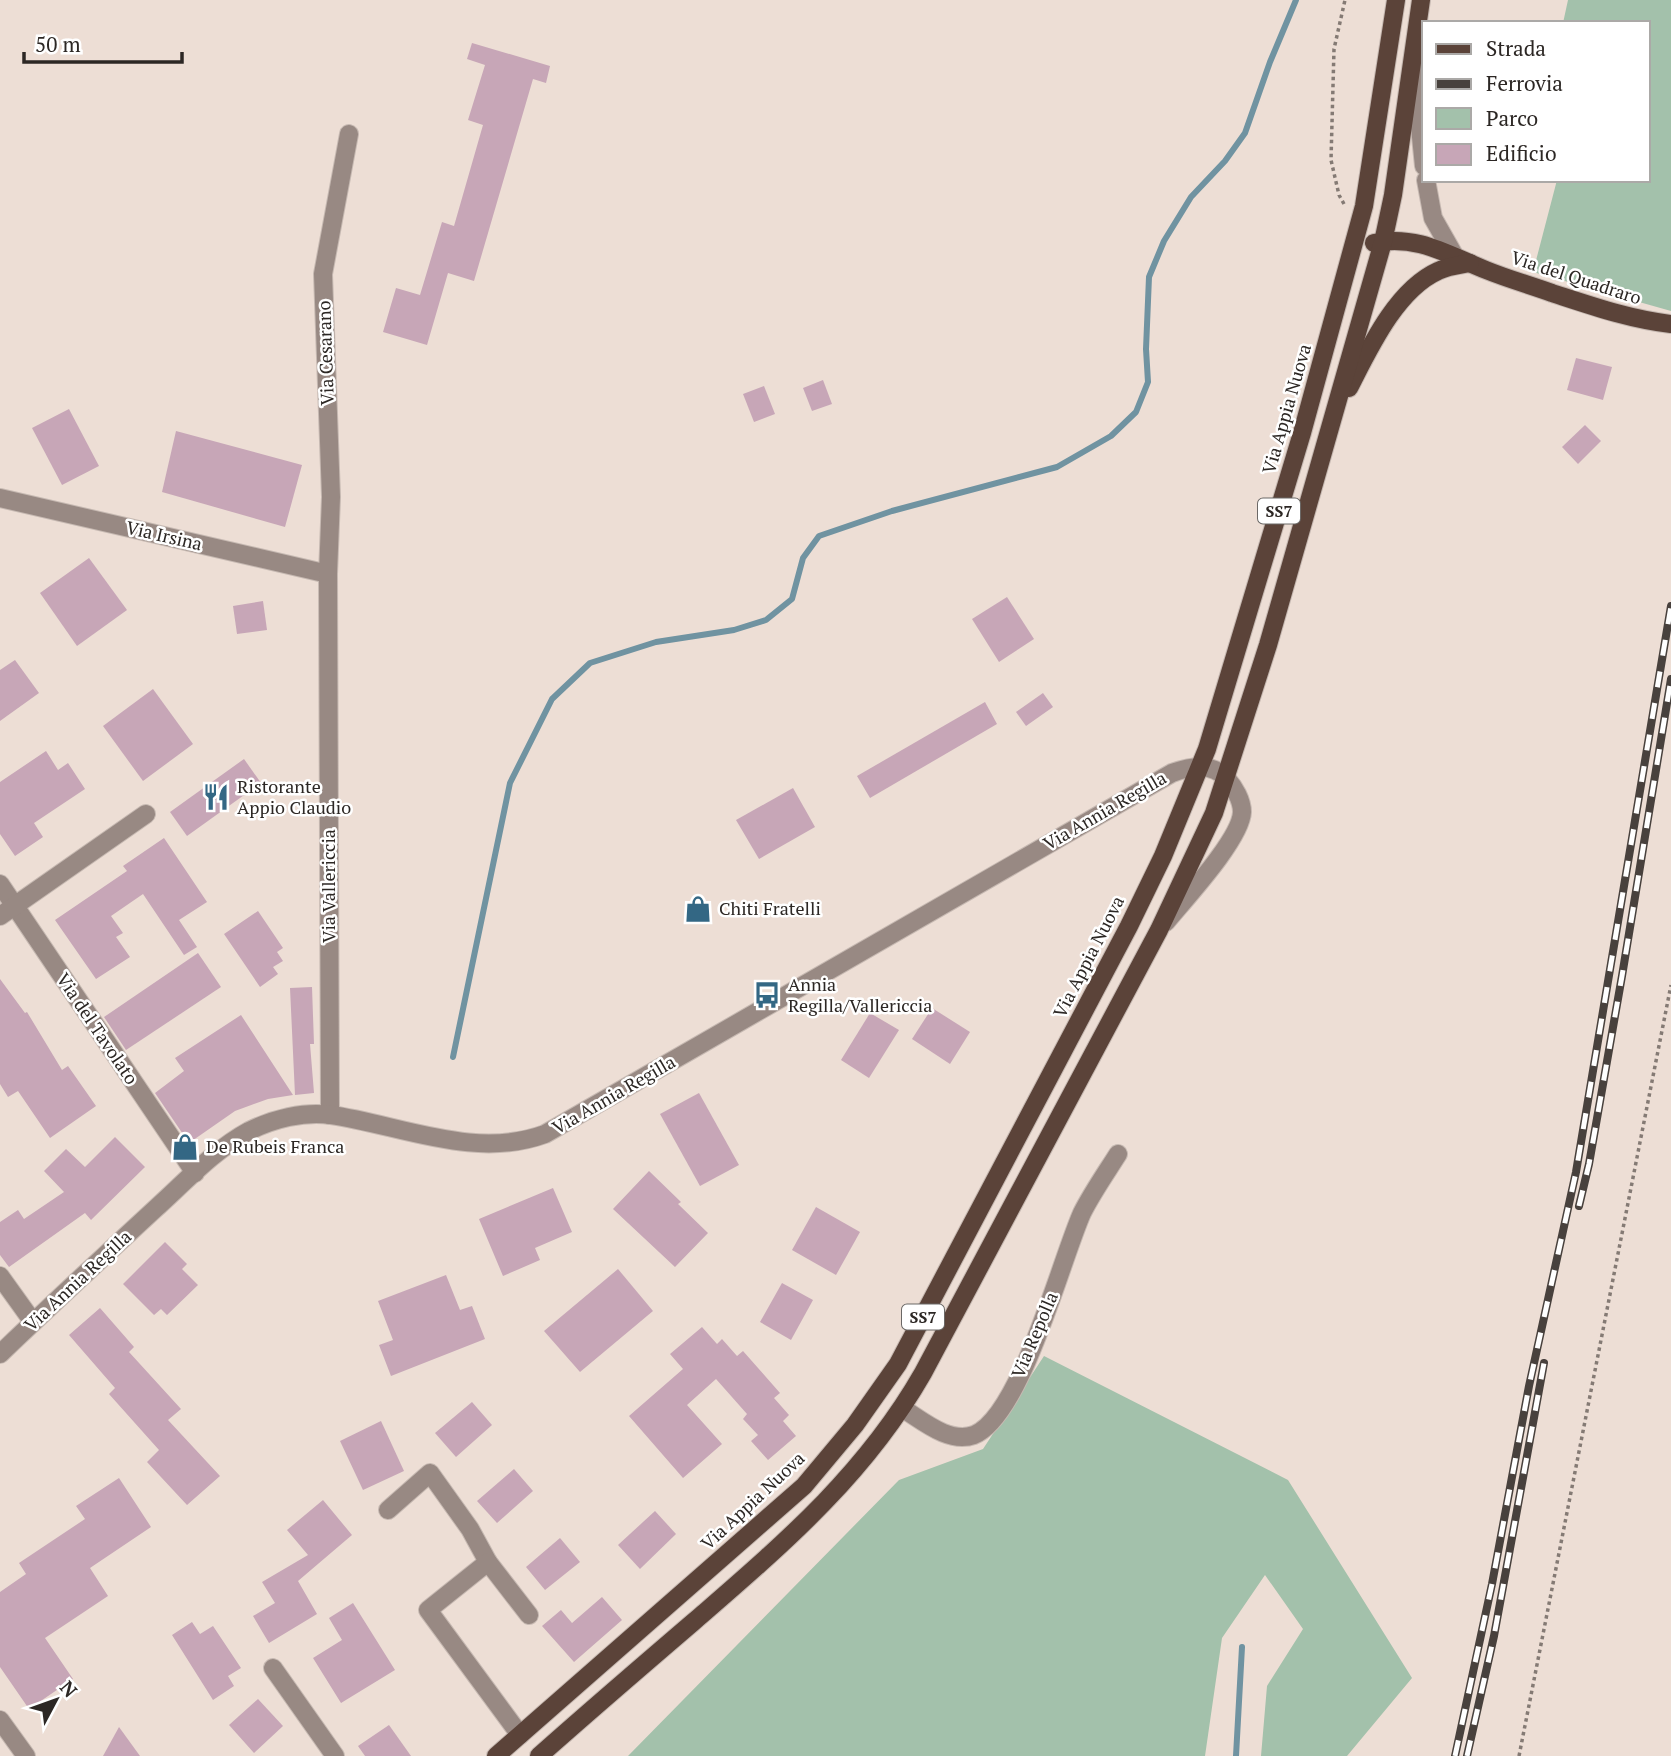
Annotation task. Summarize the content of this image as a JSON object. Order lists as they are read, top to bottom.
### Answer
{
  "streets": {
    "main road": ["Via del Quadraro", "Via Appia Nuova", "SS7"],
    "street": [
      "Via Cesarano",
      "Via Irsina",
      "Via Annia Regilla",
      "Via Vallericcia",
      "Via del Tavolato",
      "Via Repolla"
    ]
  },
  "crossings": [
    ["Via del Quadraro", "Via Appia Nuova"],
    ["Via del Quadraro", "SS7"],
    ["Via Cesarano", "Via Irsina"],
    ["Via Cesarano", "Via Vallericcia"],
    ["Via Appia Nuova", "Via Annia Regilla"],
    ["SS7", "Via Repolla"],
    ["Via Irsina", "Via Vallericcia"],
    ["Via Annia Regilla", "Via Vallericcia"],
    ["Via Annia Regilla", "Via del Tavolato"]
  ],
  "places": {
    "restaurant": ["Ristorante Appio Claudio"],
    "shop": ["Chiti Fratelli", "De Rubeis Franca"],
    "bus stop": ["Annia Regilla/Vallericcia"]
  },
  "legend": [
    "Strada",
    "Ferrovia",
    "Parco",
    "Edificio"
  ],
  "scale_bar": "50 m",
  "north": "top right"
}
